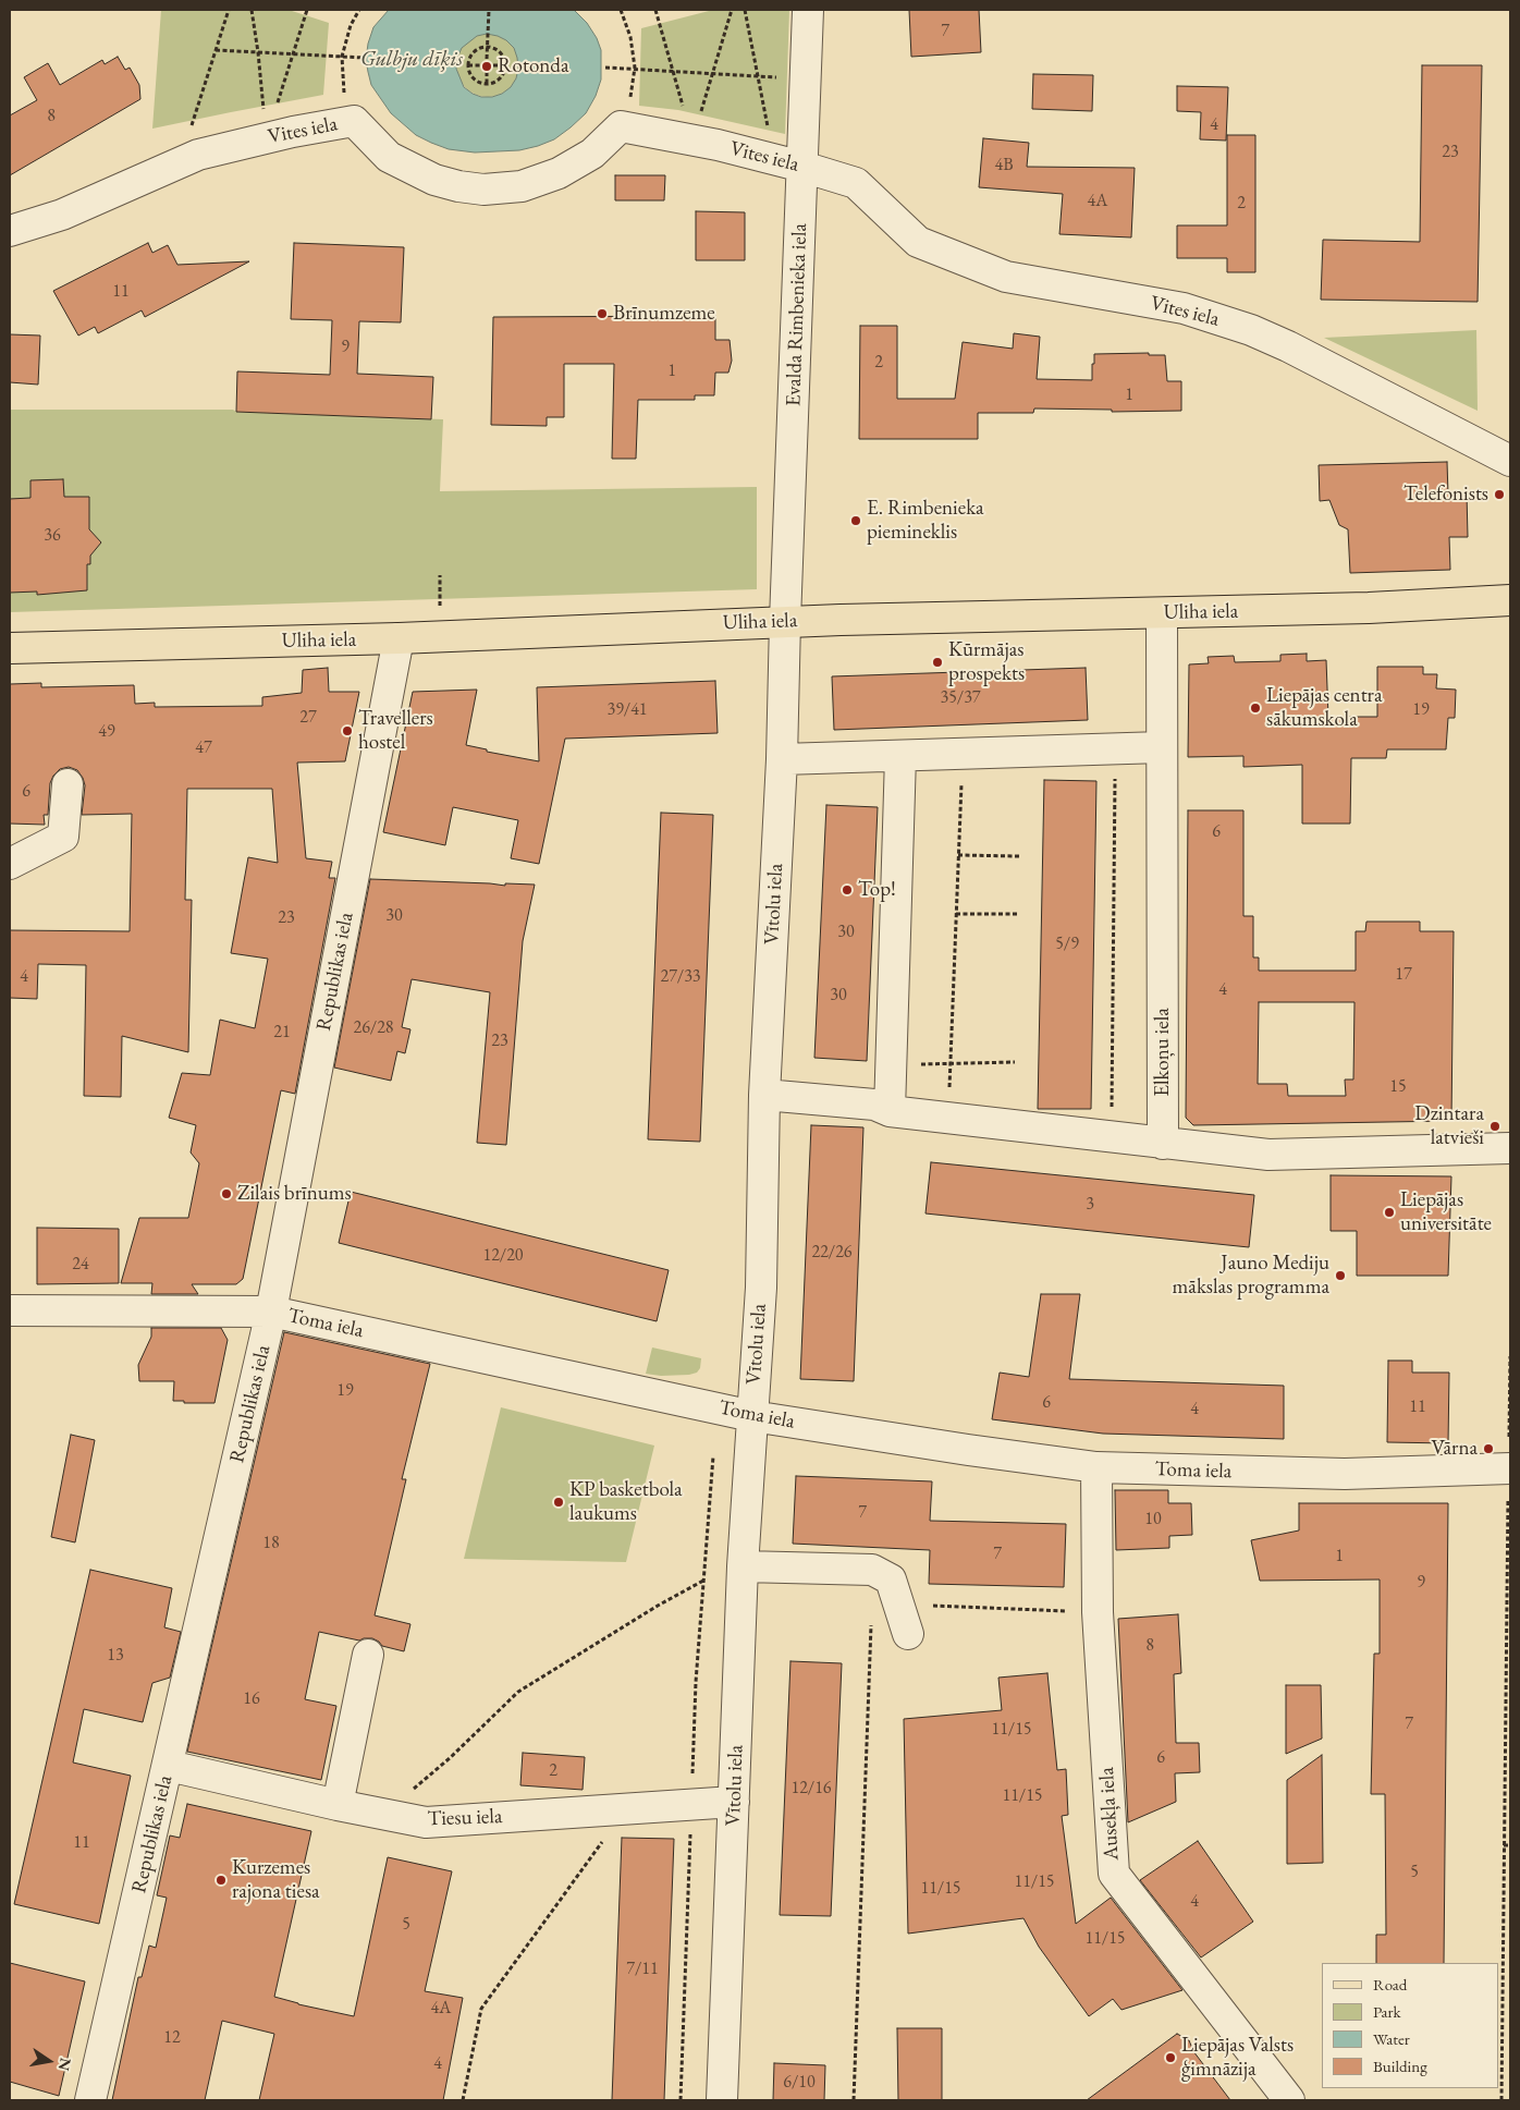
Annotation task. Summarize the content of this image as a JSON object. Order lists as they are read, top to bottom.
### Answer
{
  "streets": {
    "main road": ["Uliha iela"],
    "street": [
      "Vites iela",
      "Evalda Rimbenieka iela",
      "Vītolu iela",
      "Republikas iela",
      "Elkoņu iela",
      "Toma iela",
      "Ausekļa iela",
      "Tiesu iela"
    ]
  },
  "crossings": [
    ["Vites iela", "Evalda Rimbenieka iela"],
    ["Evalda Rimbenieka iela", "Uliha iela"],
    ["Evalda Rimbenieka iela", "Vītolu iela"],
    ["Uliha iela", "Vītolu iela"],
    ["Uliha iela", "Republikas iela"],
    ["Uliha iela", "Elkoņu iela"],
    ["Vītolu iela", "Toma iela"],
    ["Vītolu iela", "Tiesu iela"],
    ["Republikas iela", "Toma iela"],
    ["Republikas iela", "Tiesu iela"],
    ["Toma iela", "Ausekļa iela"]
  ],
  "water": ["Gulbju dīķis"],
  "places": [
    "Rotonda",
    "Brīnumzeme",
    "Telefonists",
    "E. Rimbenieka piemineklis",
    "Kūrmājas prospekts",
    "Liepājas centra sākumskola",
    "Travellers hostel",
    "Top!",
    "Dzintara latvieši",
    "Zilais brīnums",
    "Liepājas universitāte",
    "Jauno Mediju mākslas programma",
    "Vārna",
    "KP basketbola laukums",
    "Kurzemes rajona tiesa",
    "Liepājas Valsts ģimnāzija"
  ],
  "house_numbers": [
    "7",
    "8",
    "4",
    "23",
    "4B",
    "4A",
    "2",
    "11",
    "9",
    "2",
    "1",
    "1",
    "36",
    "35/37",
    "39/41",
    "19",
    "27",
    "49",
    "47",
    "6",
    "6",
    "30",
    "23",
    "30",
    "5/9",
    "17",
    "4",
    "27/33",
    "4",
    "30",
    "26/28",
    "21",
    "23",
    "15",
    "3",
    "22/26",
    "12/20",
    "24",
    "19",
    "6",
    "11",
    "4",
    "7",
    "10",
    "18",
    "7",
    "1",
    "9",
    "8",
    "13",
    "16",
    "7",
    "11/15",
    "6",
    "2",
    "12/16",
    "11/15",
    "11",
    "5",
    "11/15",
    "11/15",
    "4",
    "5",
    "11/15",
    "7/11",
    "4A",
    "12",
    "4",
    "6/10"
  ],
  "legend": [
    "Road",
    "Park",
    "Water",
    "Building"
  ],
  "north": "right"
}
